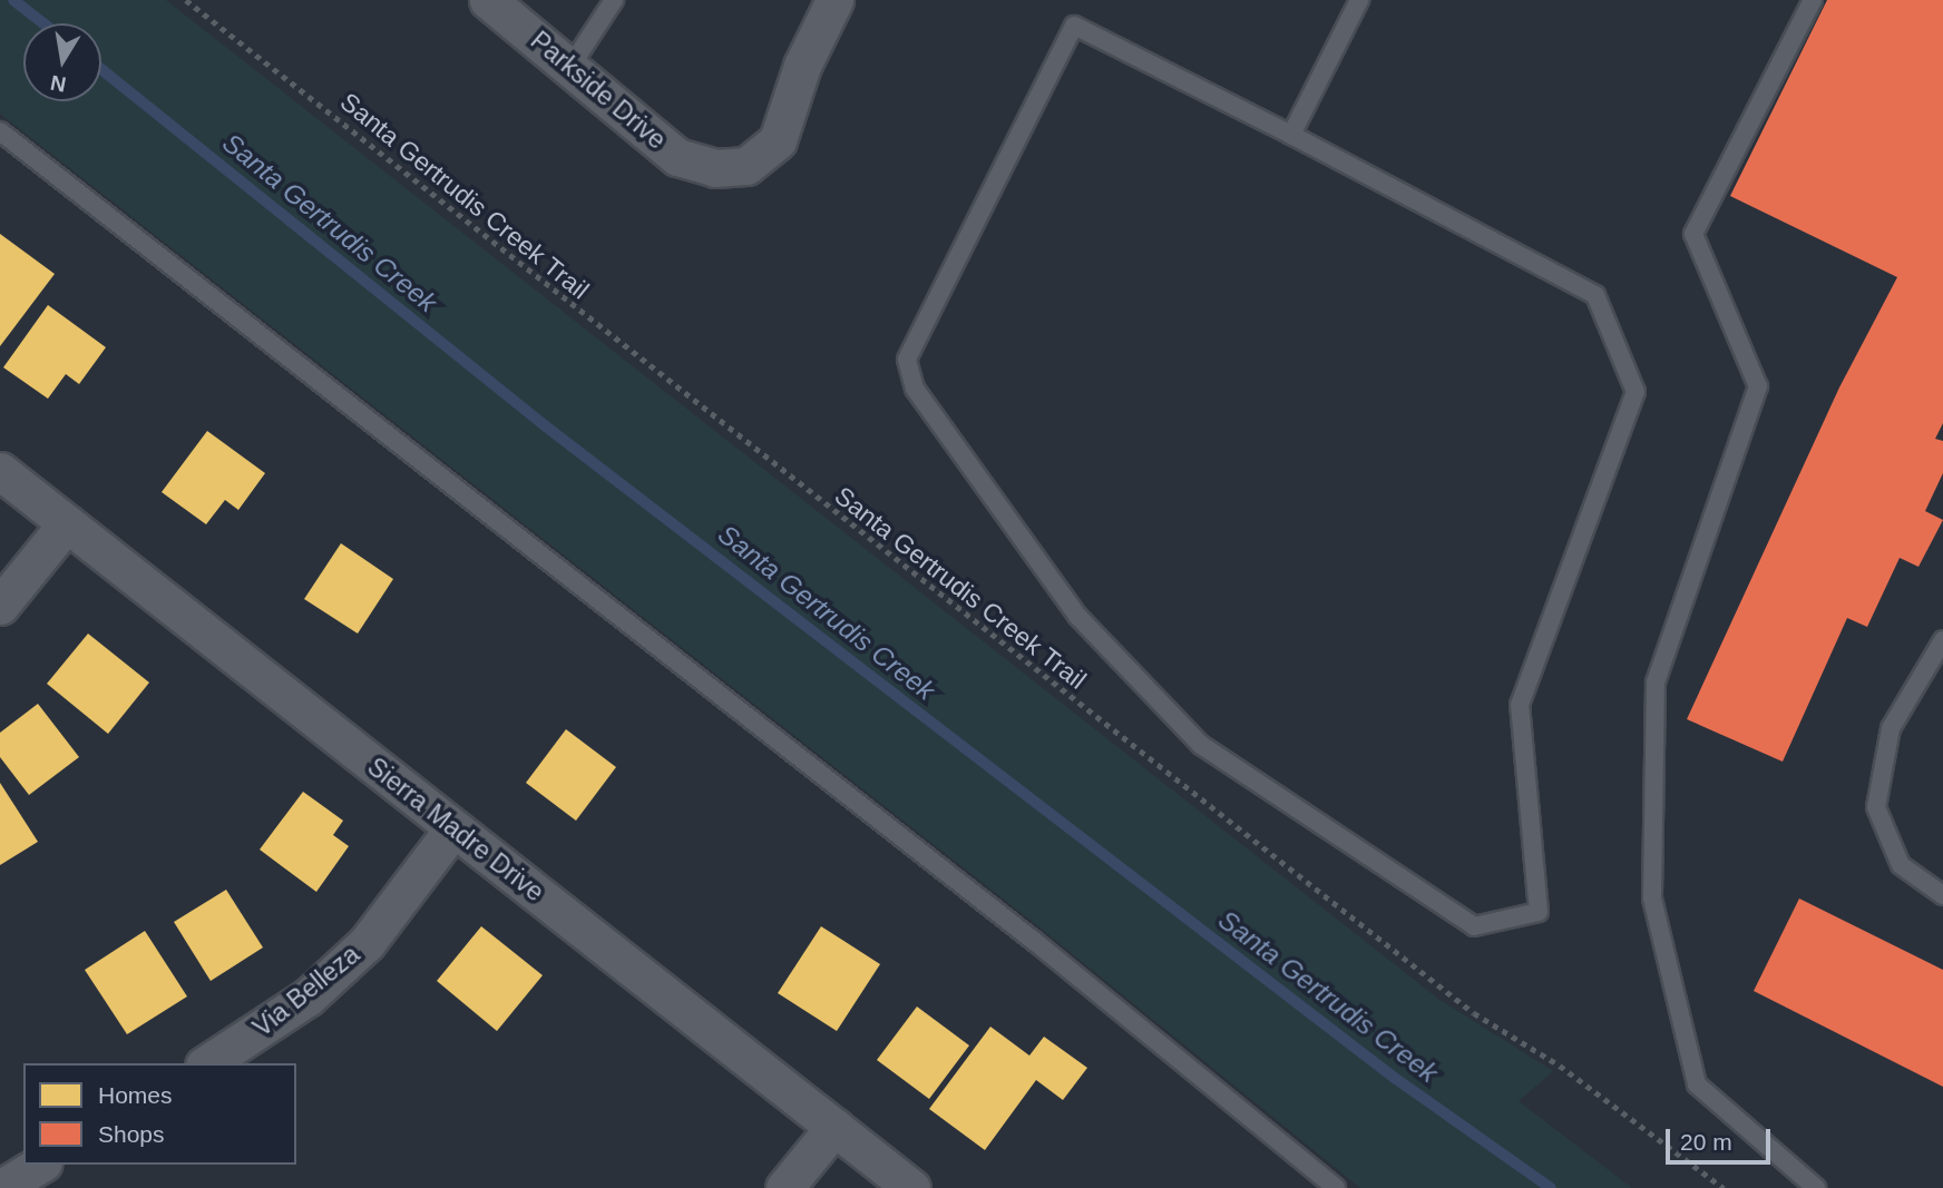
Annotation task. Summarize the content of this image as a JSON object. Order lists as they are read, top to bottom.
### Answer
{
  "streets": {
    "street": ["Parkside Drive", "Sierra Madre Drive", "Via Belleza"],
    "path": ["Santa Gertrudis Creek Trail"]
  },
  "crossings": [
    ["Sierra Madre Drive", "Via Belleza"]
  ],
  "water": ["Santa Gertrudis Creek"],
  "legend": ["Homes", "Shops"],
  "scale_bar": "20 m",
  "north": "bottom"
}
